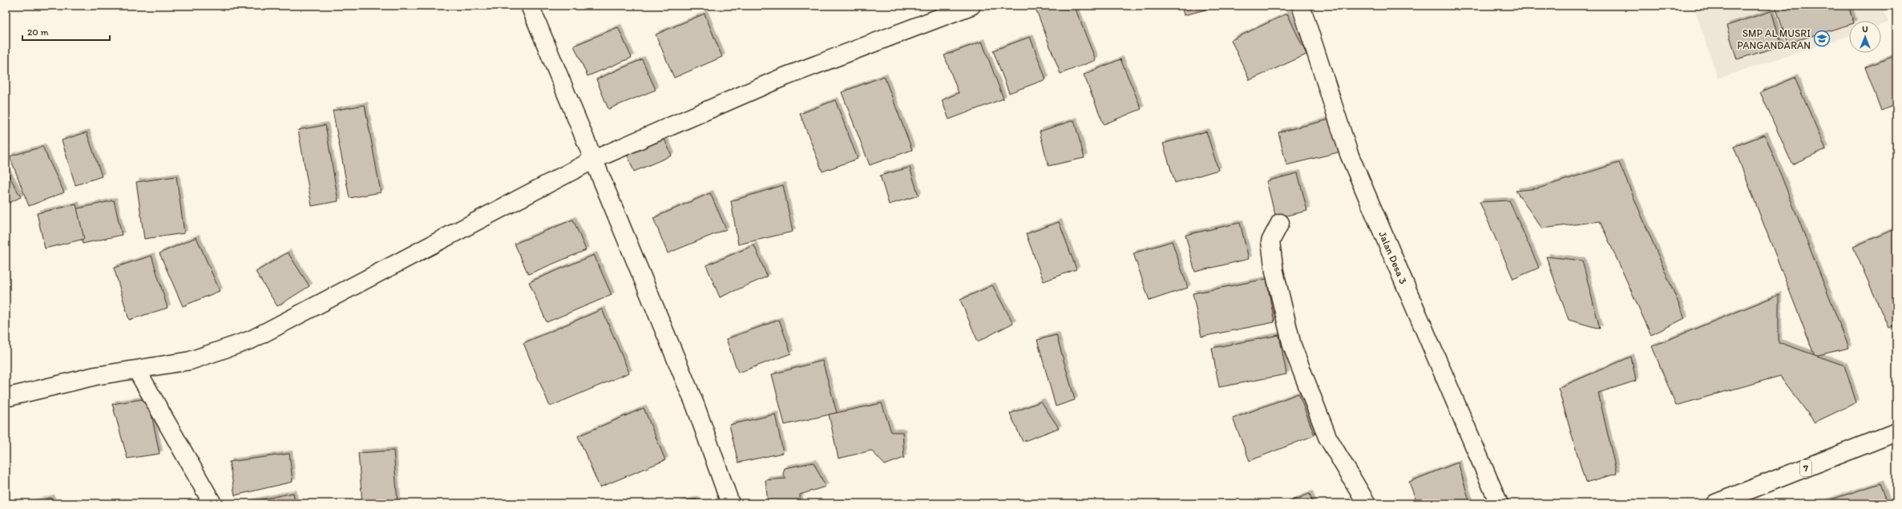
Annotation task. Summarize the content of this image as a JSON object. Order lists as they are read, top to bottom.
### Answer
{
  "streets": {
    "main road": ["Jalan Desa 3", "7"]
  },
  "places": {
    "school or university": ["SMP AL MUSRI PANGANDARAN"]
  },
  "scale_bar": "20 m",
  "north": "top"
}
